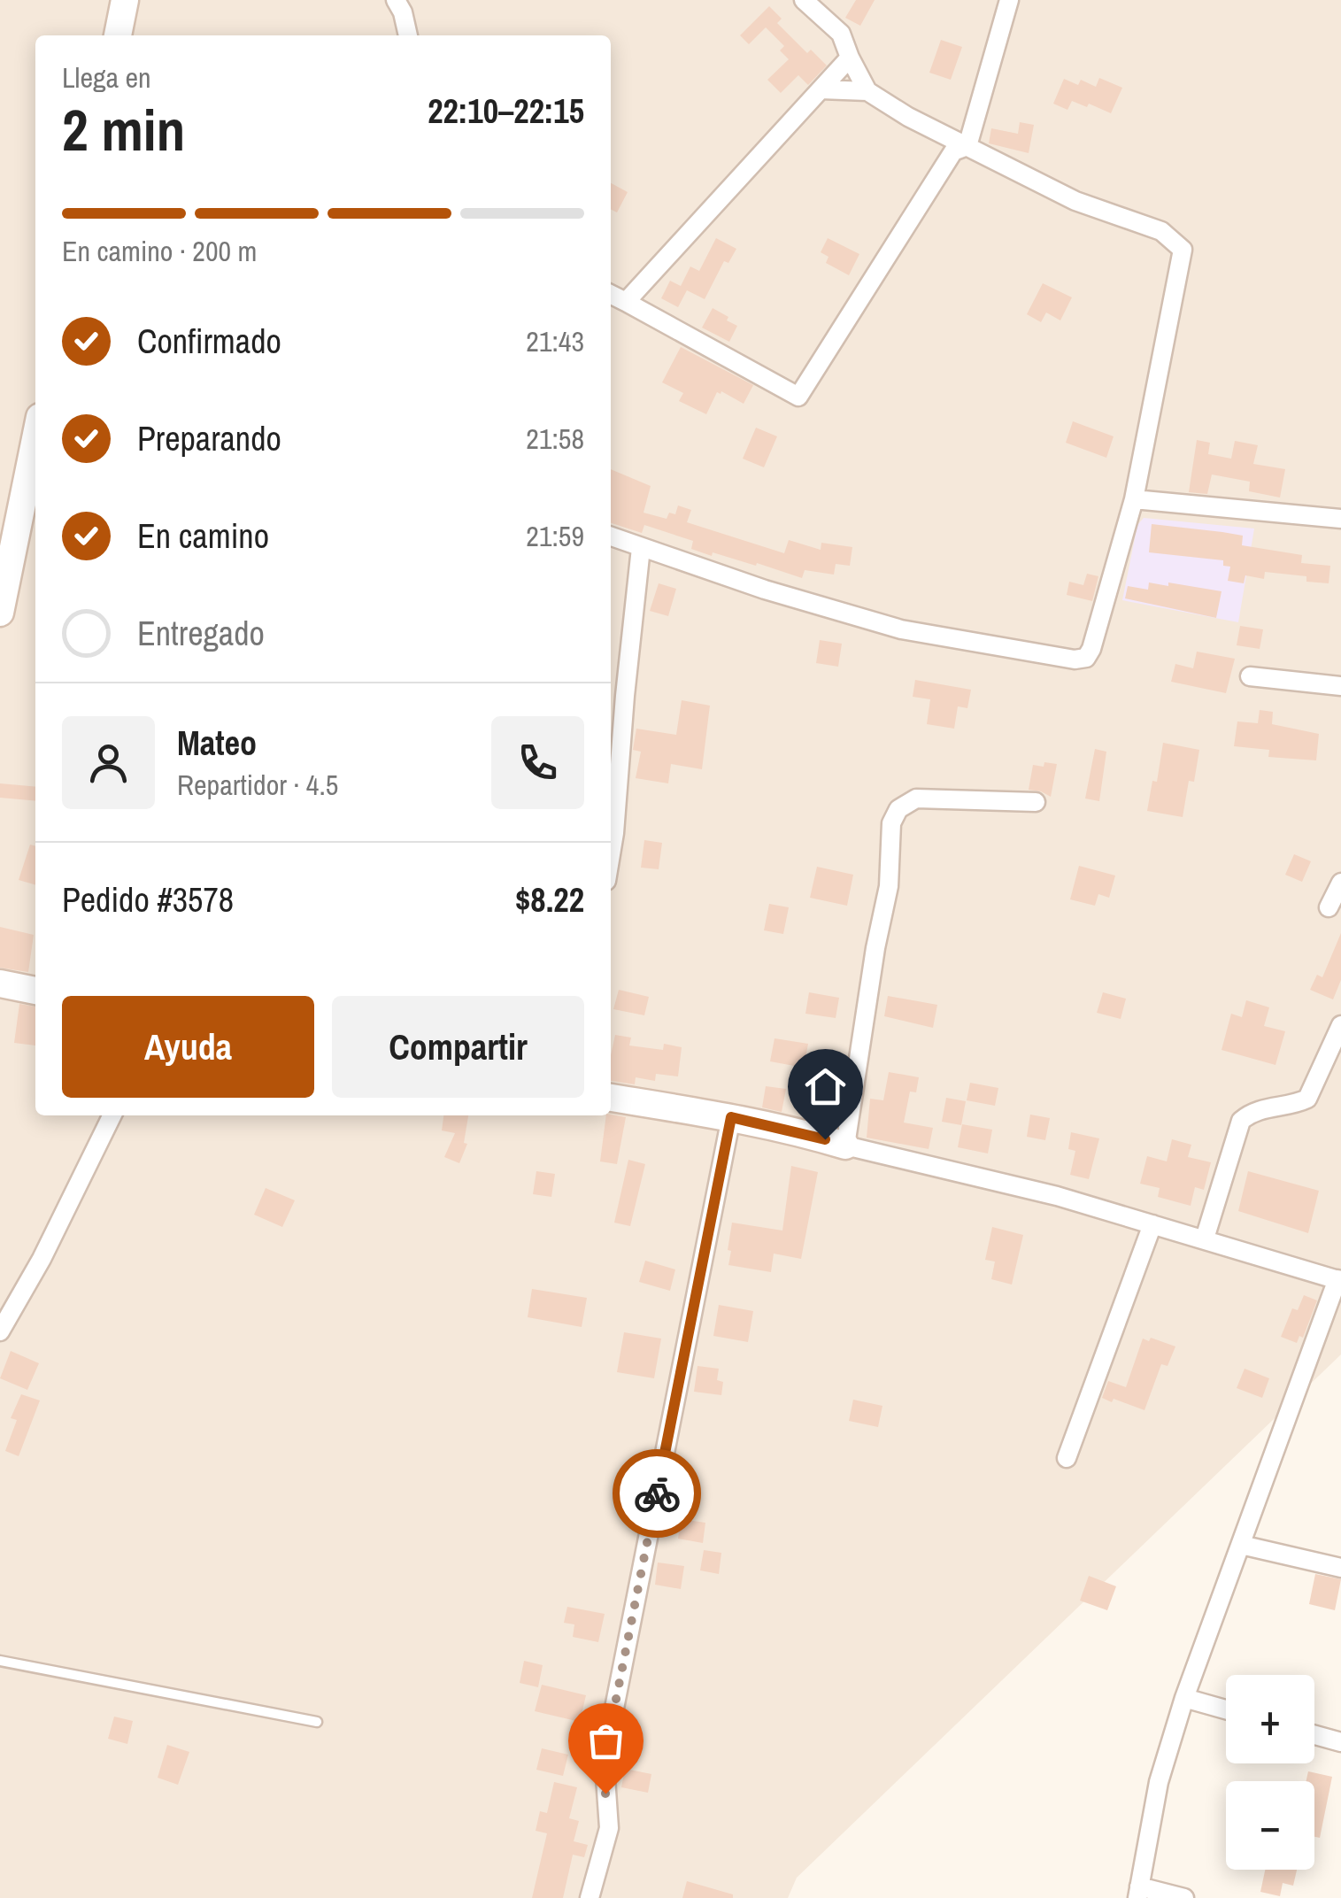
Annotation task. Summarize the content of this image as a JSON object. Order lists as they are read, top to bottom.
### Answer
{
  "page": {
    "heading": ["2 min", "Llega en", "22:10–22:15"],
    "panel": [
      "Mateo",
      "Repartidor · 4.5",
      "Pedido #3578",
      "$8.22"
    ],
    "bar": "En camino · 200 m",
    "list": [
      ["Confirmado", "21:43"],
      ["Preparando", "21:58"],
      ["En camino", "21:59"],
      "Entregado"
    ],
    "buttons": ["Ayuda", "Compartir"],
    "map_buttons": ["+", "−"]
  }
}
